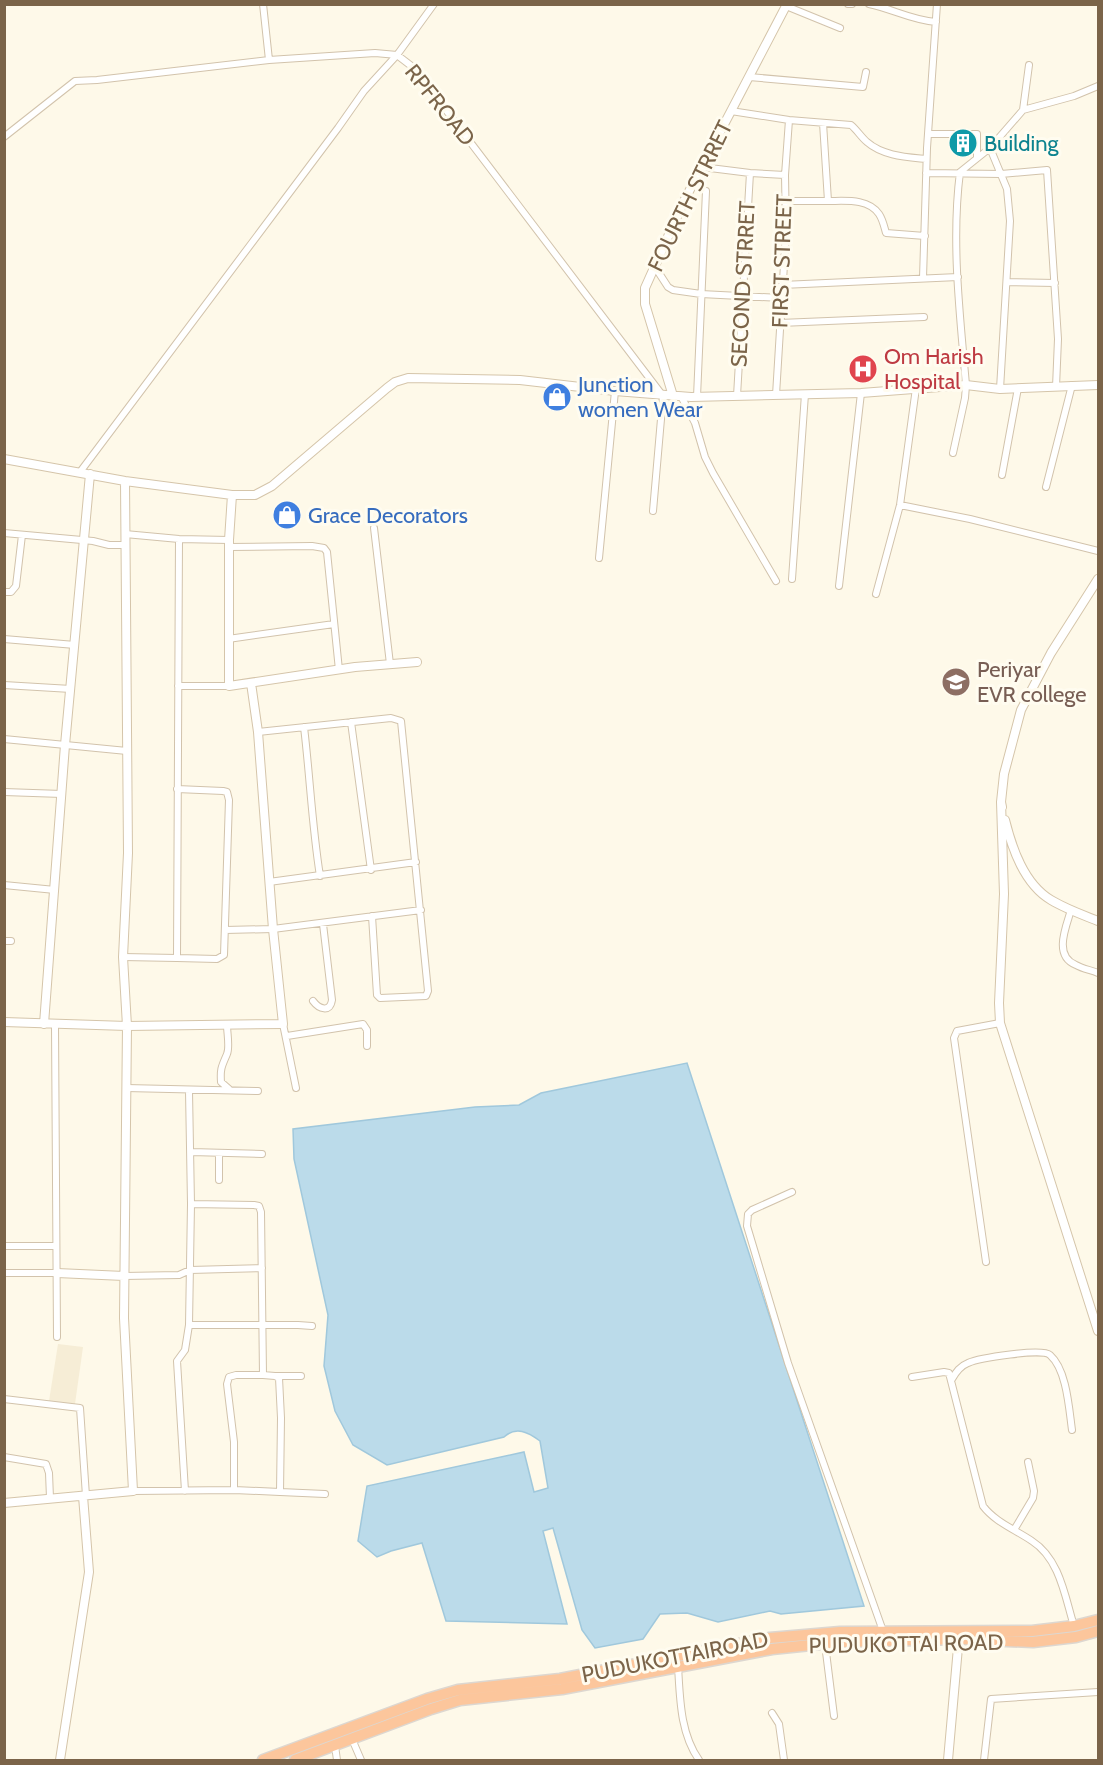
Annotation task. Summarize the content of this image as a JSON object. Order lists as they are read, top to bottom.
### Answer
{
  "streets": {
    "highway": ["PUDUKOTTAI ROAD", "PUDUKOTTAIROAD"],
    "street": [
      "RPFROAD",
      "FOURTH STRRET",
      "FIRST STREET",
      "SECOND STRRET"
    ]
  },
  "crossings": [
    ["FOURTH STRRET", "FIRST STREET"],
    ["FIRST STREET", "SECOND STRRET"],
    ["PUDUKOTTAI ROAD", "PUDUKOTTAIROAD"]
  ],
  "places": {
    "building": ["Building"],
    "hospital": ["Om Harish Hospital"],
    "shop": ["Junction women Wear", "Grace Decorators"],
    "school or university": ["Periyar EVR college"]
  }
}
